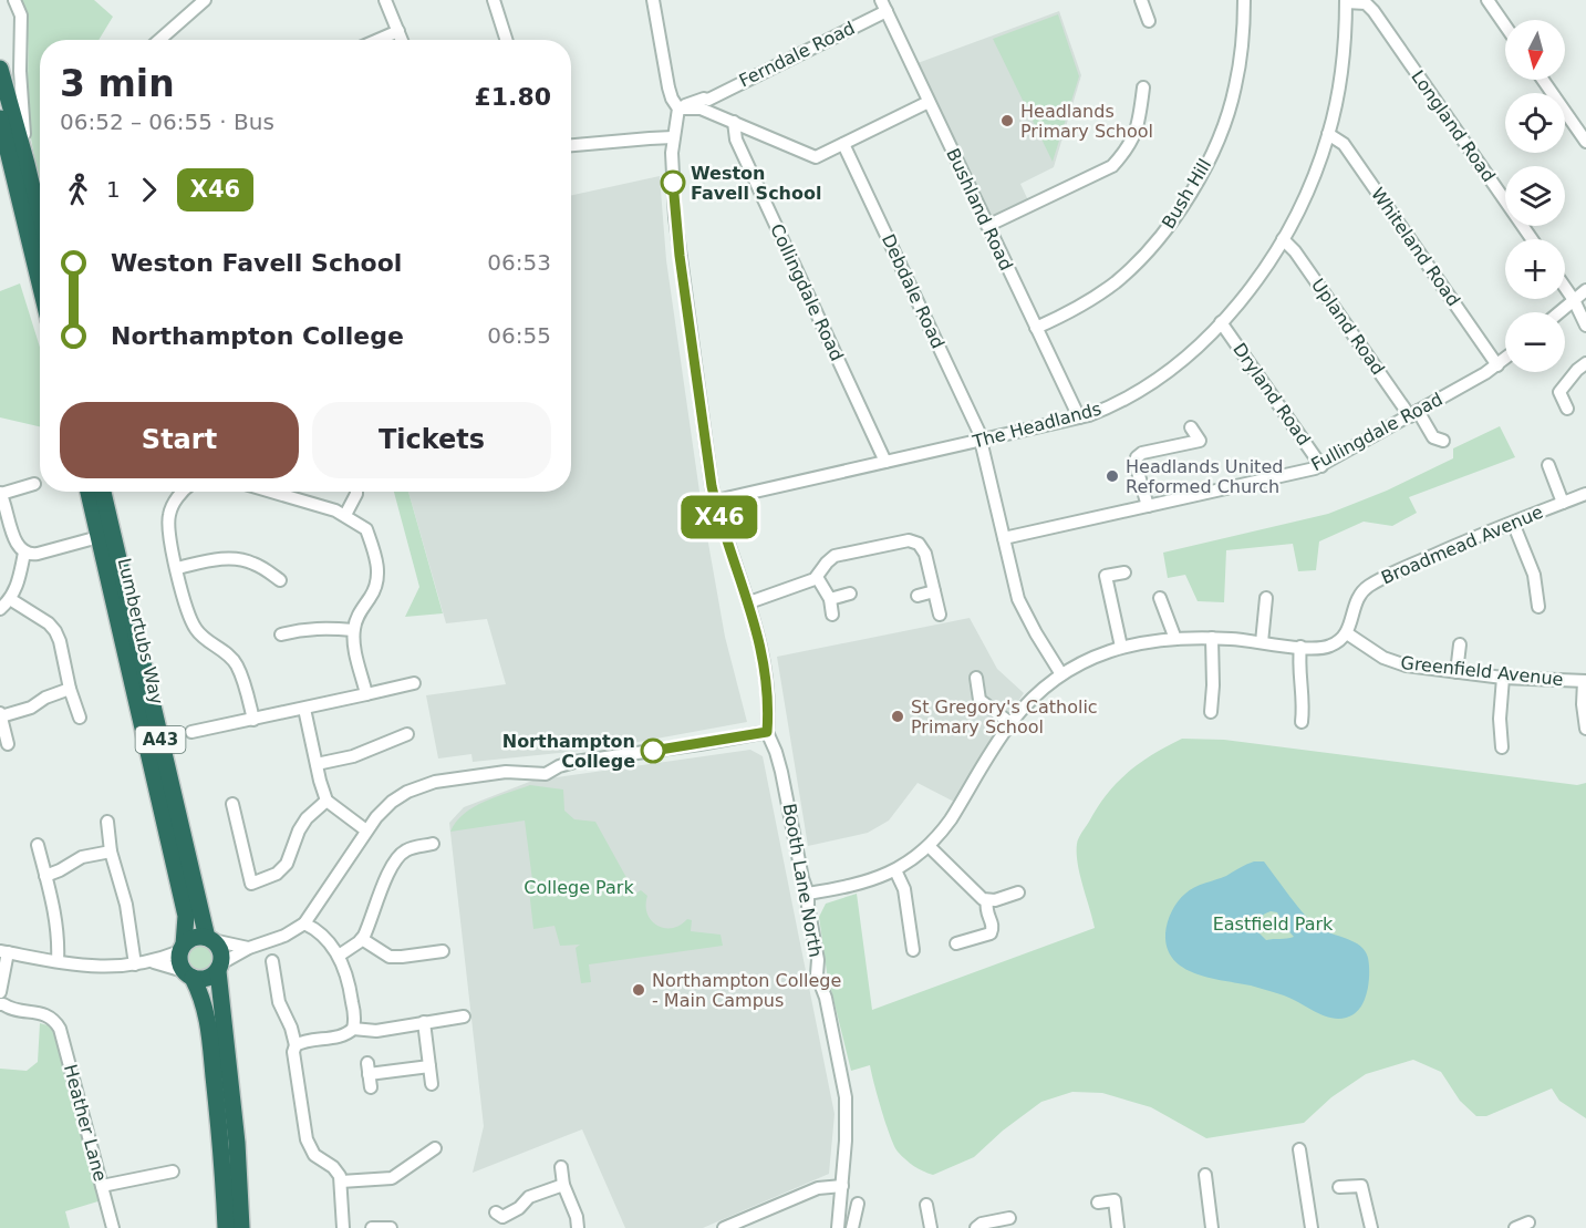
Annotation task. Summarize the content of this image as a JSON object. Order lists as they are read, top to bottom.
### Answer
{
  "streets": {
    "highway": ["Lumbertubs Way", "A43"],
    "street": [
      "Ferndale Road",
      "Longland Road",
      "Bush Hill",
      "Bushland Road",
      "Whiteland Road",
      "Debdale Road",
      "Collingdale Road",
      "Upland Road",
      "Dryland Road",
      "The Headlands",
      "Fullingdale Road",
      "Broadmead Avenue",
      "Greenfield Avenue",
      "Booth Lane North",
      "Heather Lane"
    ]
  },
  "crossings": [
    ["Ferndale Road", "Bushland Road"],
    ["Longland Road", "The Headlands"],
    ["Bush Hill", "Bushland Road"],
    ["Bushland Road", "The Headlands"],
    ["Whiteland Road", "The Headlands"],
    ["Whiteland Road", "Fullingdale Road"],
    ["Debdale Road", "The Headlands"],
    ["Debdale Road", "Fullingdale Road"],
    ["Collingdale Road", "The Headlands"],
    ["Upland Road", "The Headlands"],
    ["Upland Road", "Fullingdale Road"],
    ["Dryland Road", "The Headlands"],
    ["Dryland Road", "Fullingdale Road"],
    ["Broadmead Avenue", "Greenfield Avenue"],
    ["Lumbertubs Way", "A43"]
  ],
  "parks": ["College Park", "Eastfield Park"],
  "places": [
    "Headlands Primary School",
    "Weston Favell School",
    "Headlands United Reformed Church",
    "St Gregory's Catholic Primary School",
    "Northampton College",
    "Northampton College - Main Campus"
  ],
  "lines": ["bus line X46"],
  "north": "bottom",
  "page": {
    "on_map": "X46",
    "map_buttons": ["+", "−"],
    "heading": ["3 min", "06:52 – 06:55 · Bus", "£1.80"],
    "legs": ["1", "X46"],
    "list": [
      {
        "name": "Weston Favell School",
        "value": "06:53"
      },
      {
        "name": "Northampton College",
        "value": "06:55"
      }
    ],
    "buttons": ["Start", "Tickets"]
  }
}
